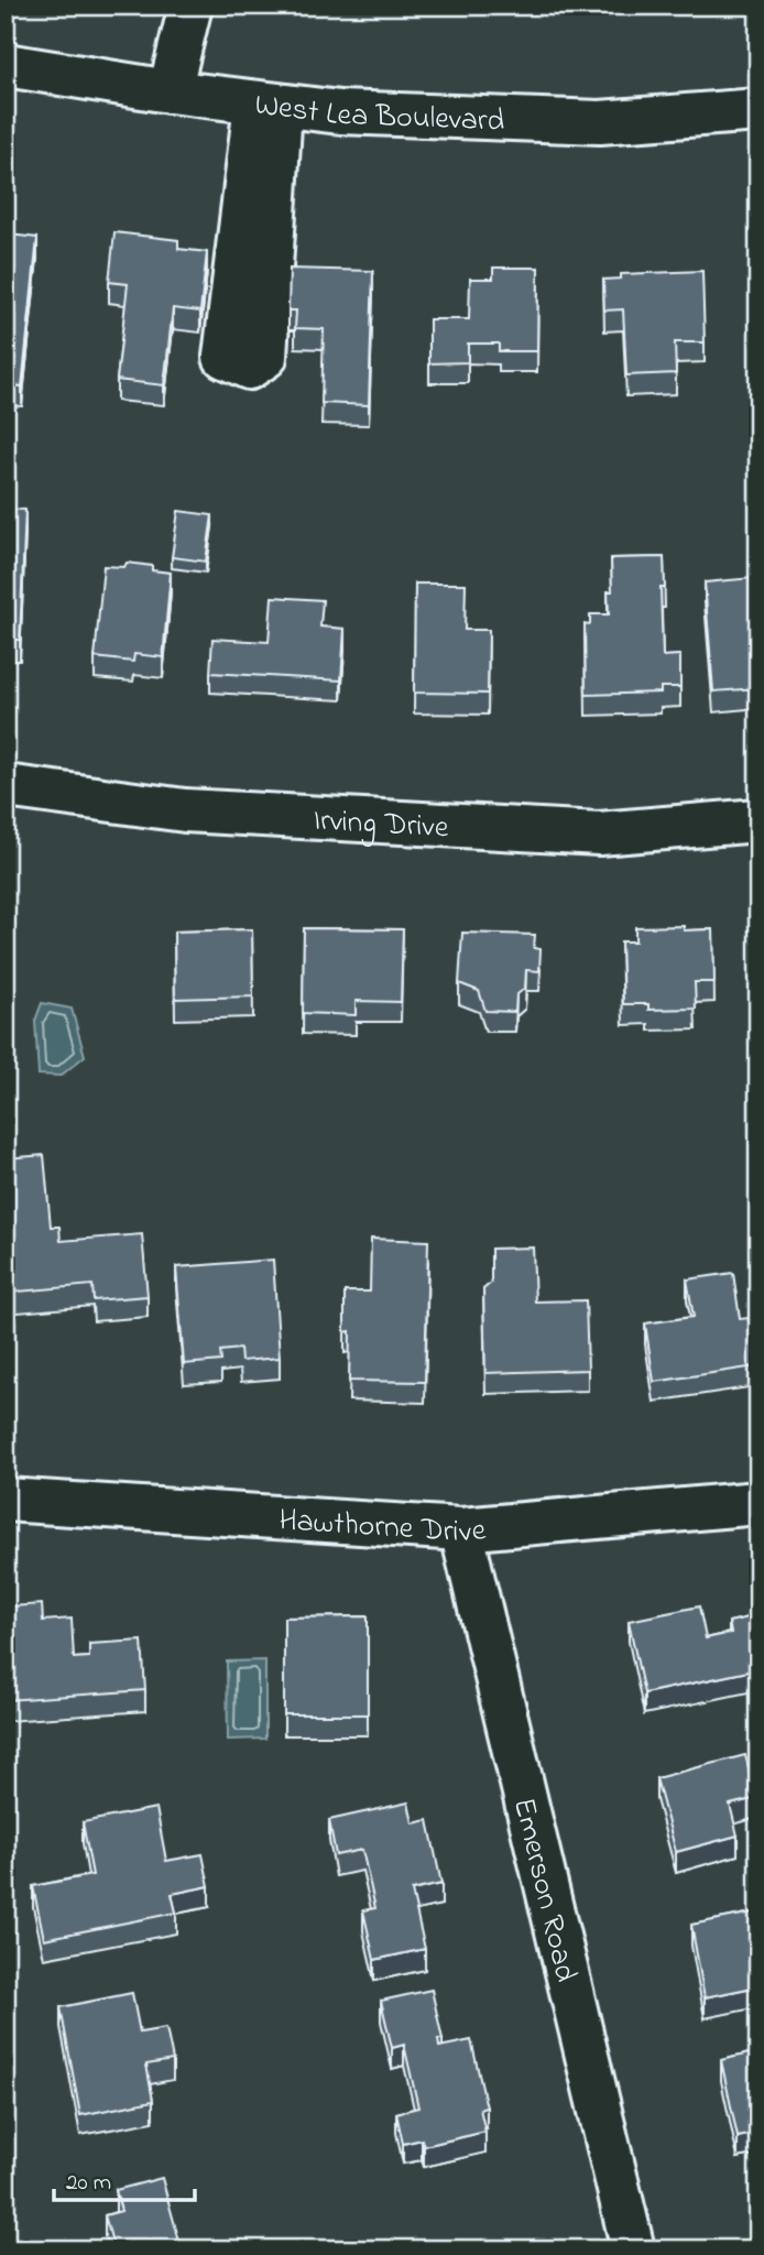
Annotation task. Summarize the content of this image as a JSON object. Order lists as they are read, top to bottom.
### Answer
{
  "streets": {
    "street": [
      "West Lea Boulevard",
      "Irving Drive",
      "Hawthorne Drive",
      "Emerson Road"
    ]
  },
  "crossings": [
    ["Hawthorne Drive", "Emerson Road"]
  ],
  "scale_bar": "20 m"
}
